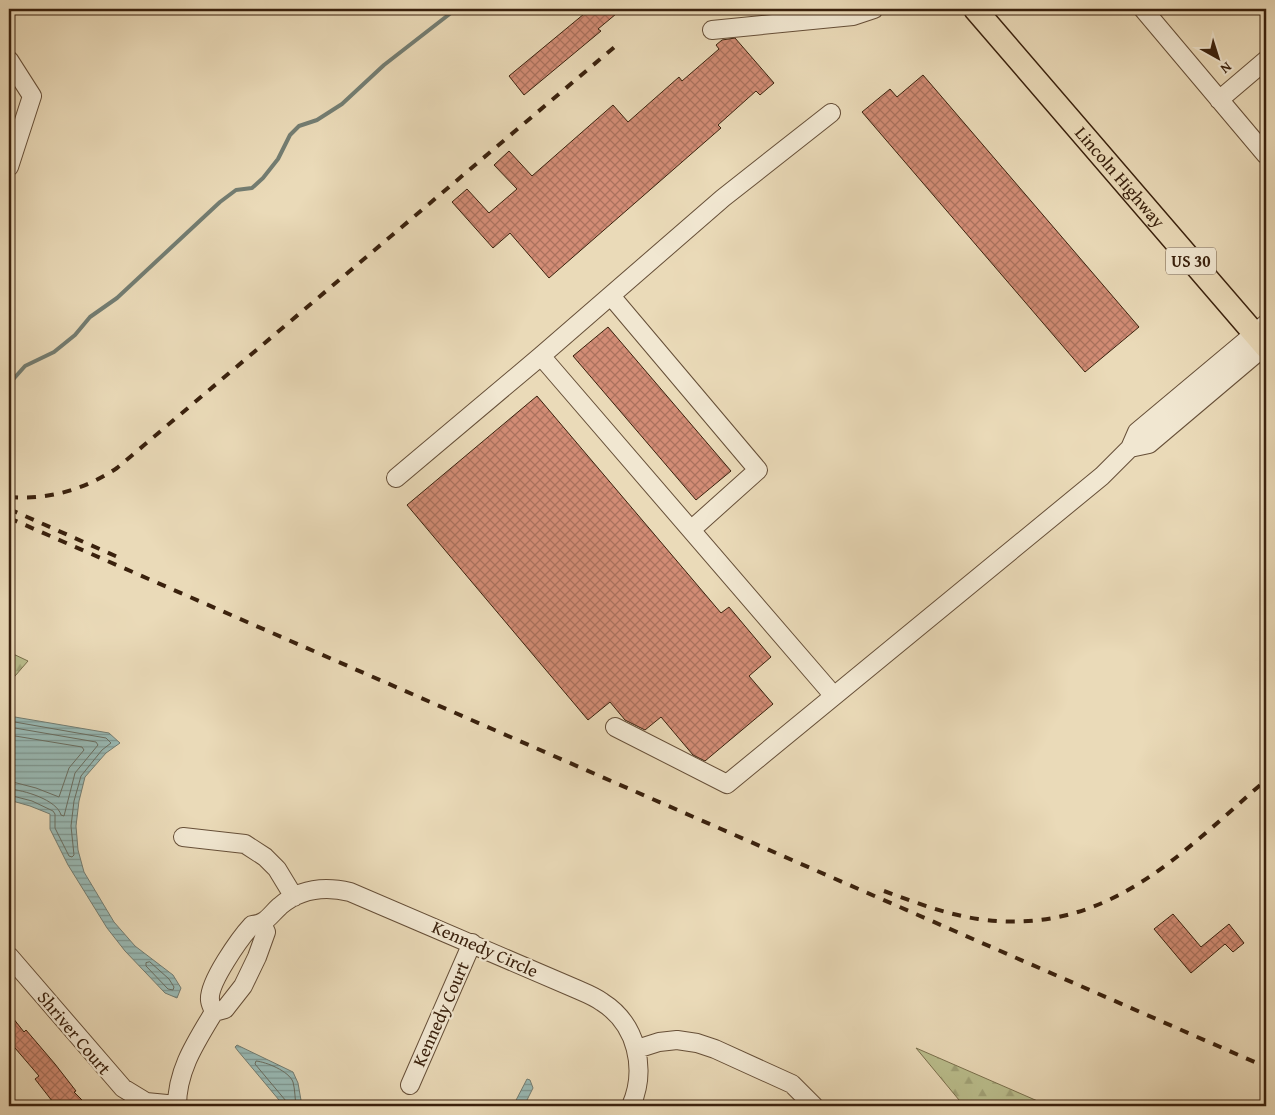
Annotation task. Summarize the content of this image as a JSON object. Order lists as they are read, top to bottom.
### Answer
{
  "streets": {
    "main road": ["Lincoln Highway", "US 30"],
    "street": ["Kennedy Circle", "Kennedy Court", "Shriver Court"]
  },
  "crossings": [
    ["Kennedy Circle", "Kennedy Court"]
  ],
  "north": "bottom right"
}
